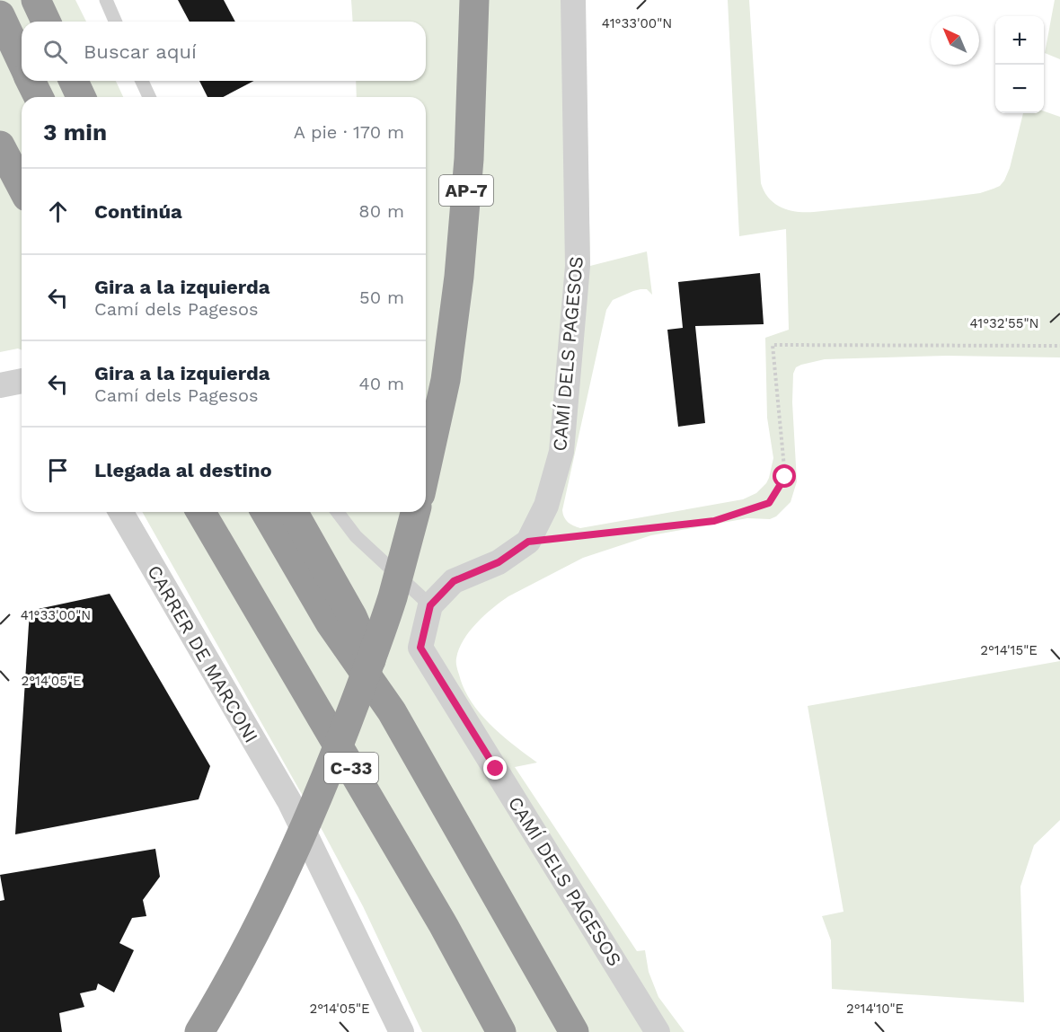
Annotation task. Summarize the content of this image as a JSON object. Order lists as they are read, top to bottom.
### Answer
{
  "streets": {
    "highway": ["AP-7", "C-33"],
    "street": ["CAMÍ DELS PAGESOS", "CARRER DE MARCONI"]
  },
  "north": "top left",
  "page": {
    "map_buttons": ["+", "−"],
    "search": "Buscar aquí",
    "heading": ["3 min", "A pie · 170 m"],
    "list": [
      ["Continúa", "80 m"],
      ["Gira a la izquierda", "Camí dels Pagesos", "50 m"],
      ["Gira a la izquierda", "Camí dels Pagesos", "40 m"],
      "Llegada al destino"
    ]
  },
  "coordinates": [
    "41°33'00\"N",
    "41°32'55\"N",
    "2°14'15\"E",
    "2°14'05\"E",
    "2°14'10\"E"
  ]
}
